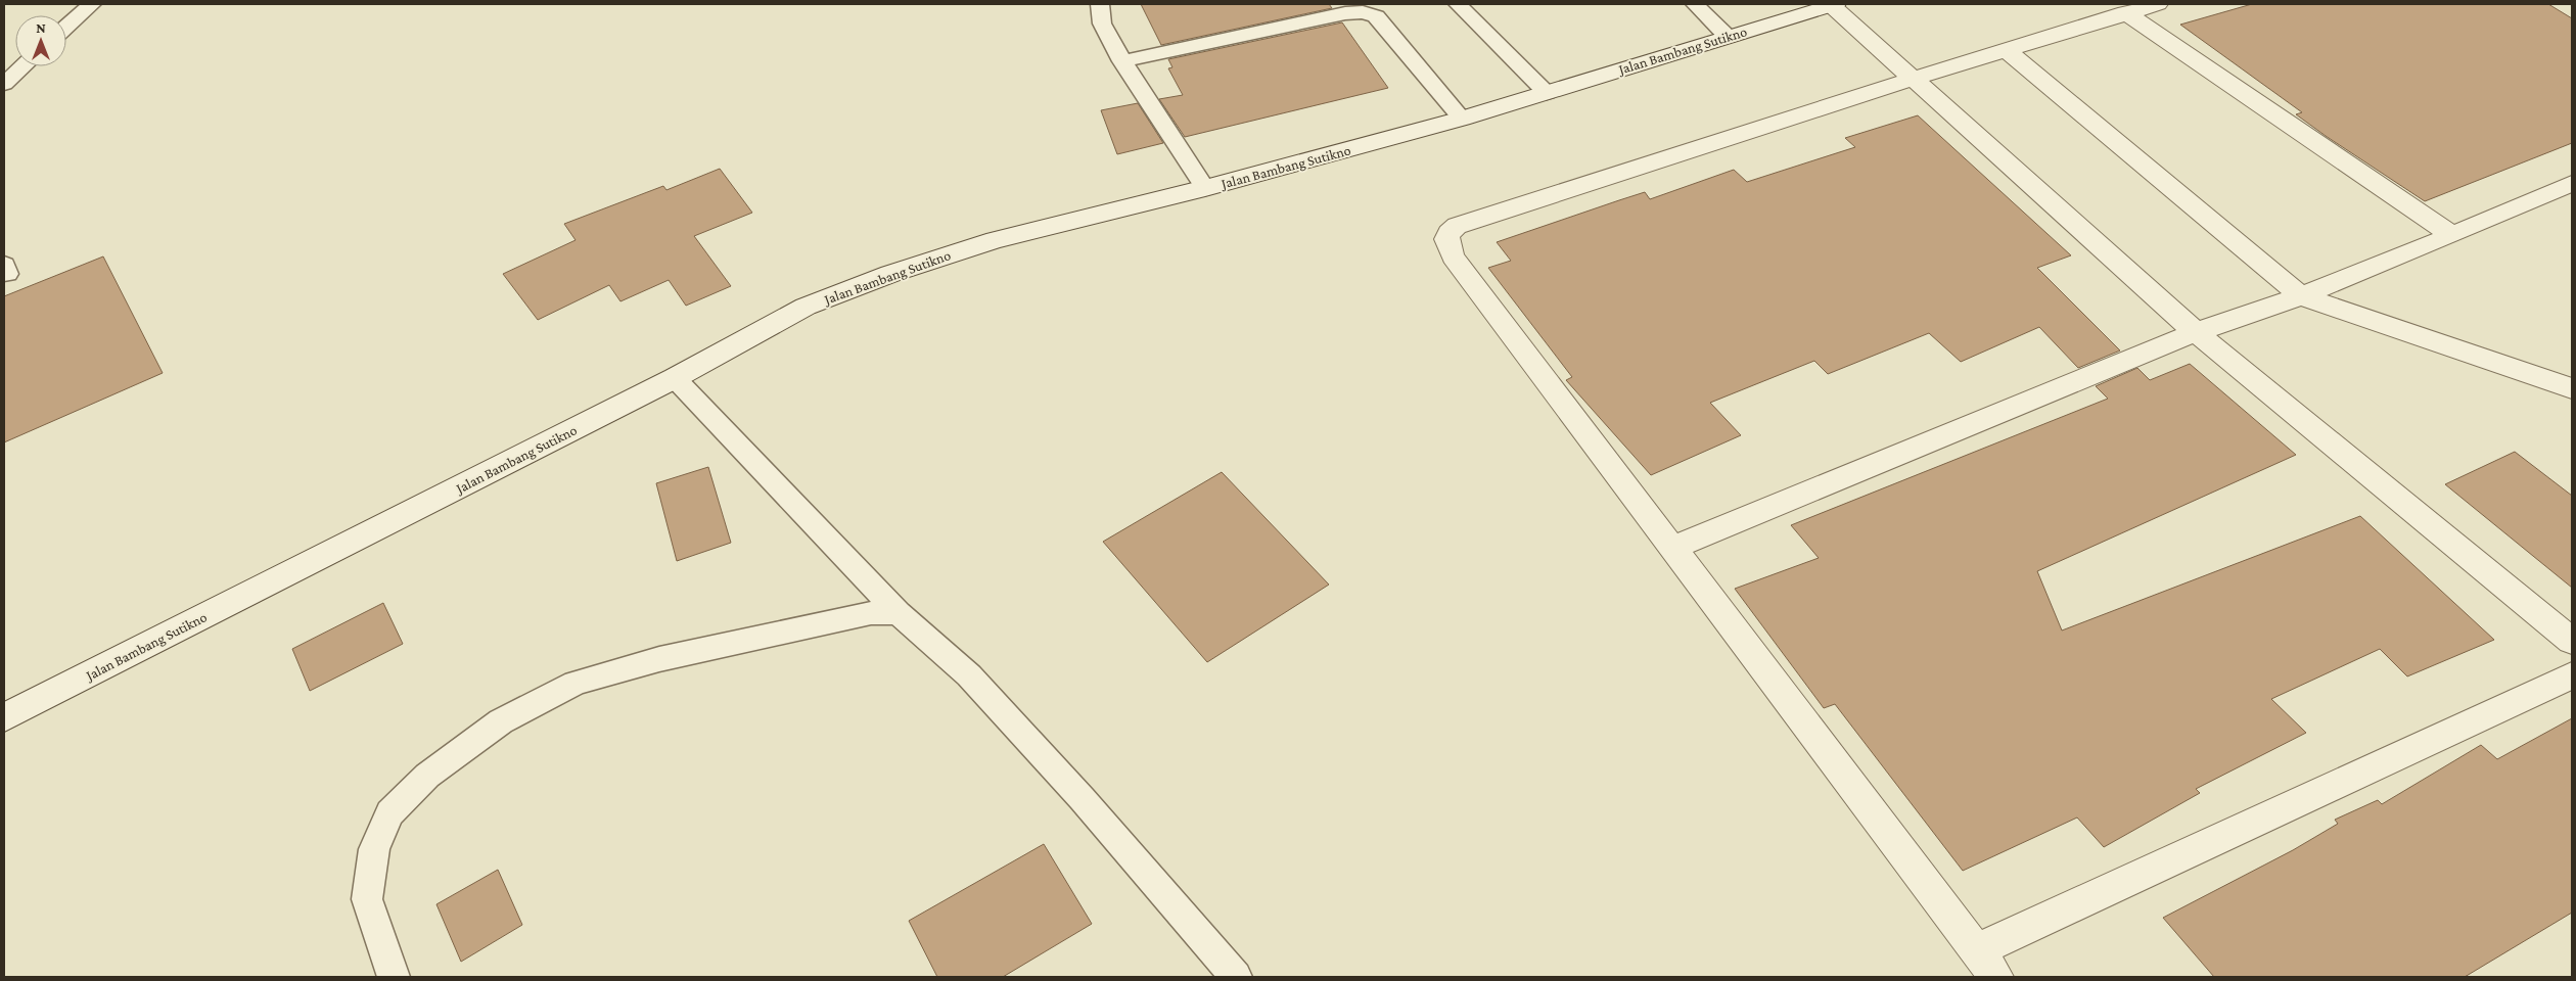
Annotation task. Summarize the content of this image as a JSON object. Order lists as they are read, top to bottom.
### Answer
{
  "streets": {
    "street": ["Jalan Bambang Sutikno"]
  },
  "north": "top"
}
